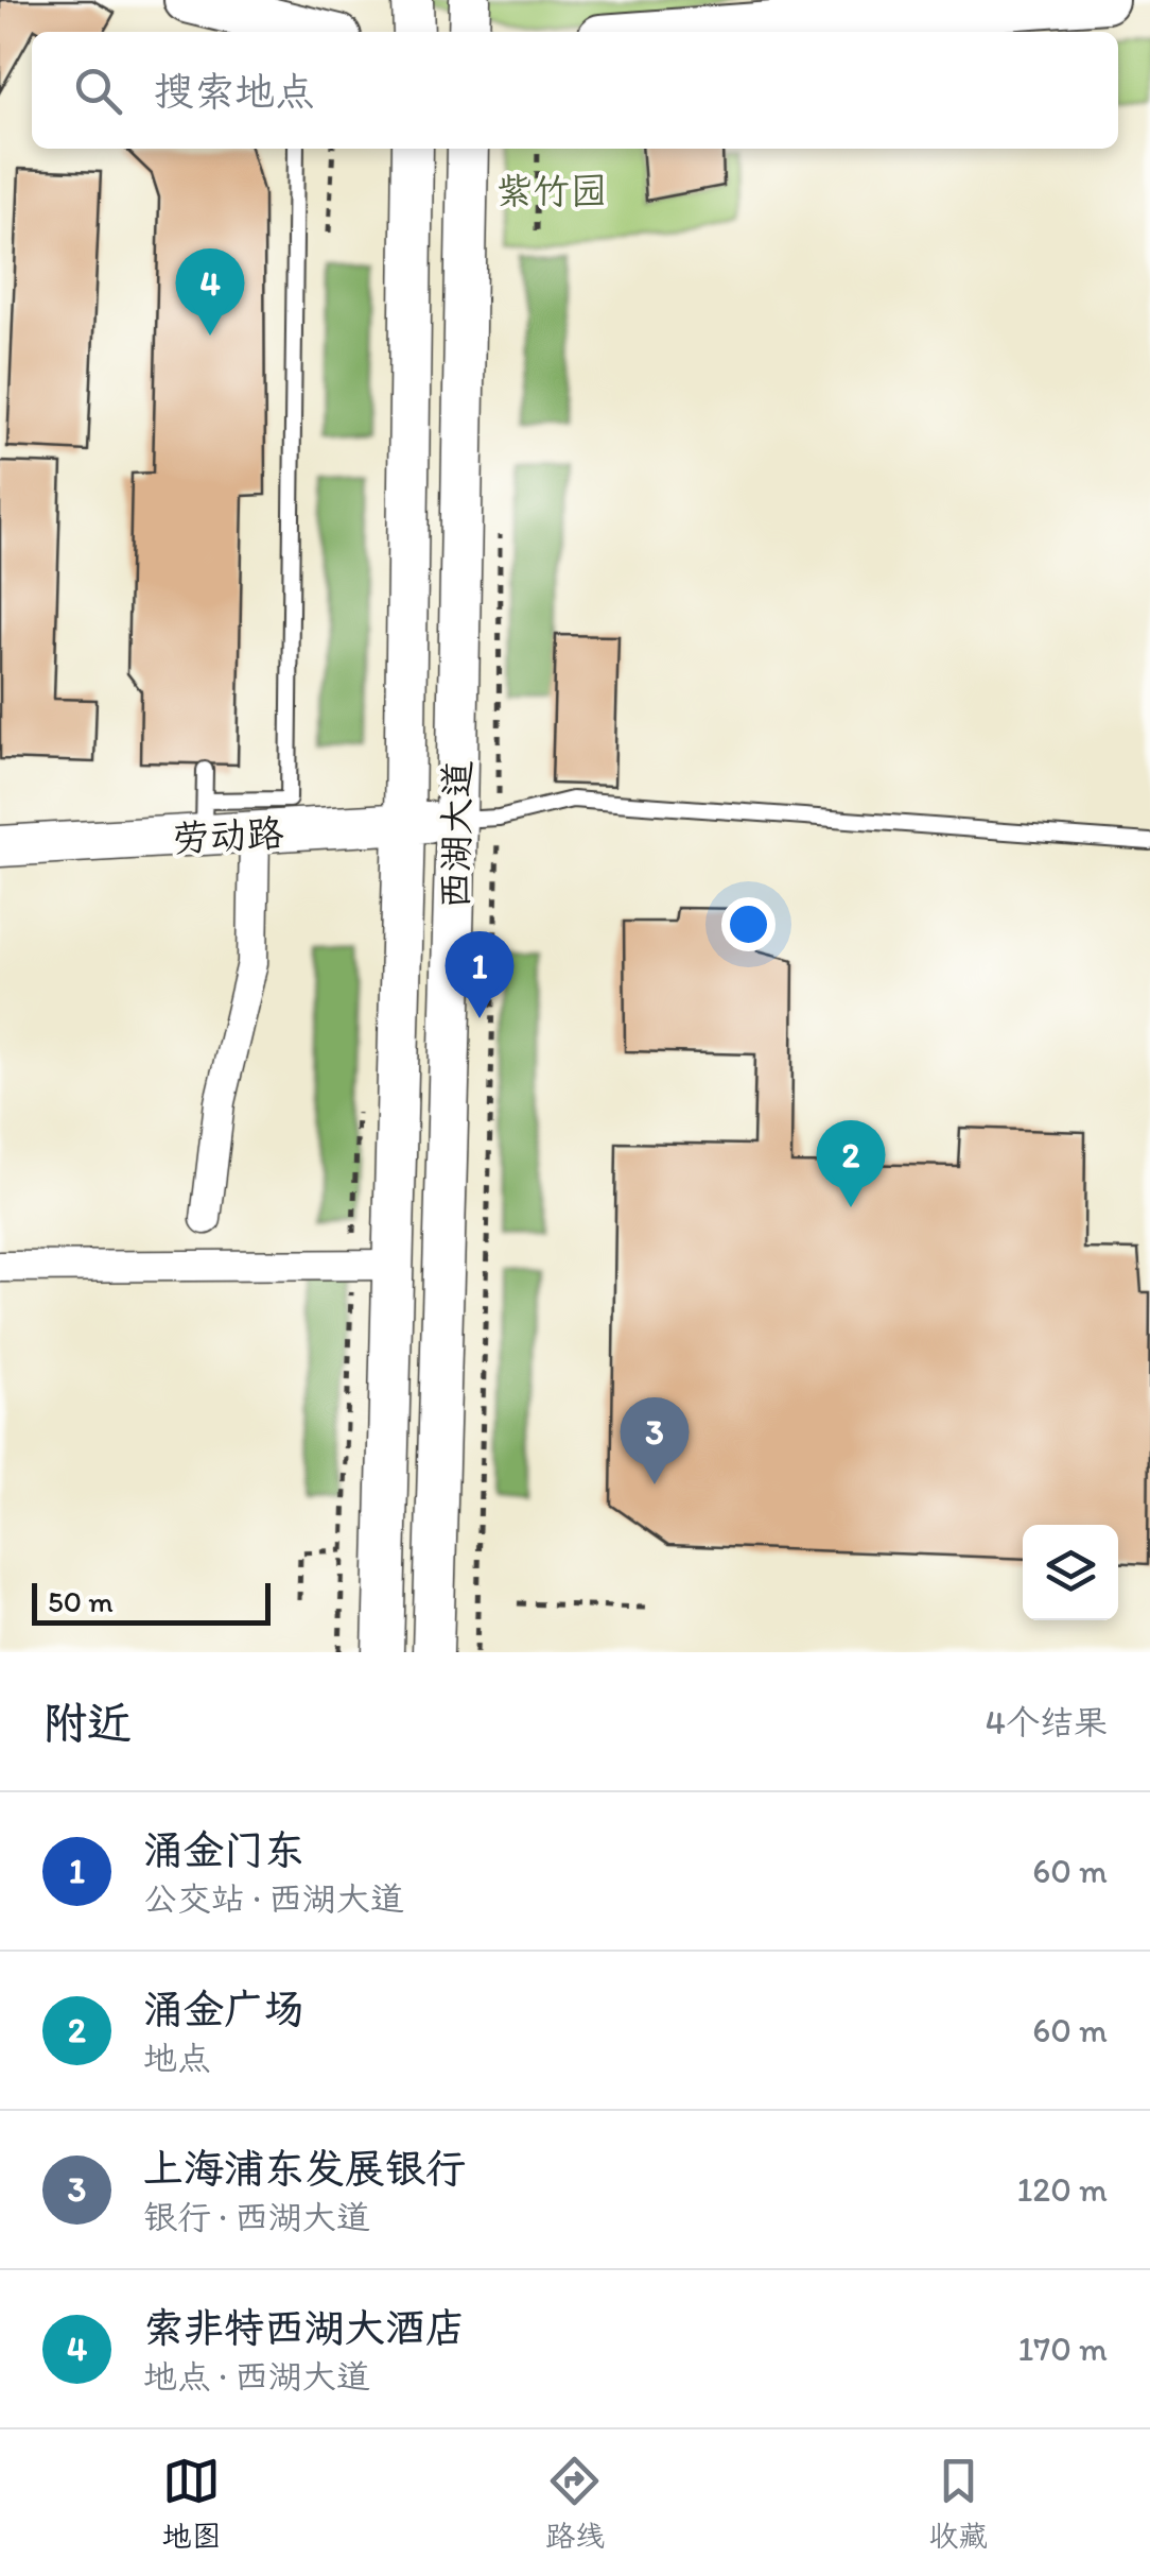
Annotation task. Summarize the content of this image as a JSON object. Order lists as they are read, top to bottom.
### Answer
{
  "streets": {
    "main road": ["西湖大道", "劳动路"]
  },
  "crossings": [
    ["西湖大道", "劳动路"]
  ],
  "parks": ["紫竹园"],
  "scale_bar": "50 m",
  "page": {
    "search": "搜索地点",
    "pins": [
      "4",
      "1",
      "2",
      "3"
    ],
    "scale": "50 m",
    "heading": ["附近", "4个结果"],
    "list": [
      {
        "mark": "1",
        "name": "涌金门东",
        "note": "公交站 · 西湖大道",
        "value": "60 m"
      },
      {
        "mark": "2",
        "name": "涌金广场",
        "note": "地点",
        "value": "60 m"
      },
      {
        "mark": "3",
        "name": "上海浦东发展银行",
        "note": "银行 · 西湖大道",
        "value": "120 m"
      },
      {
        "mark": "4",
        "name": "索非特西湖大酒店",
        "note": "地点 · 西湖大道",
        "value": "170 m"
      }
    ],
    "nav": ["地图", "路线", "收藏"]
  }
}
